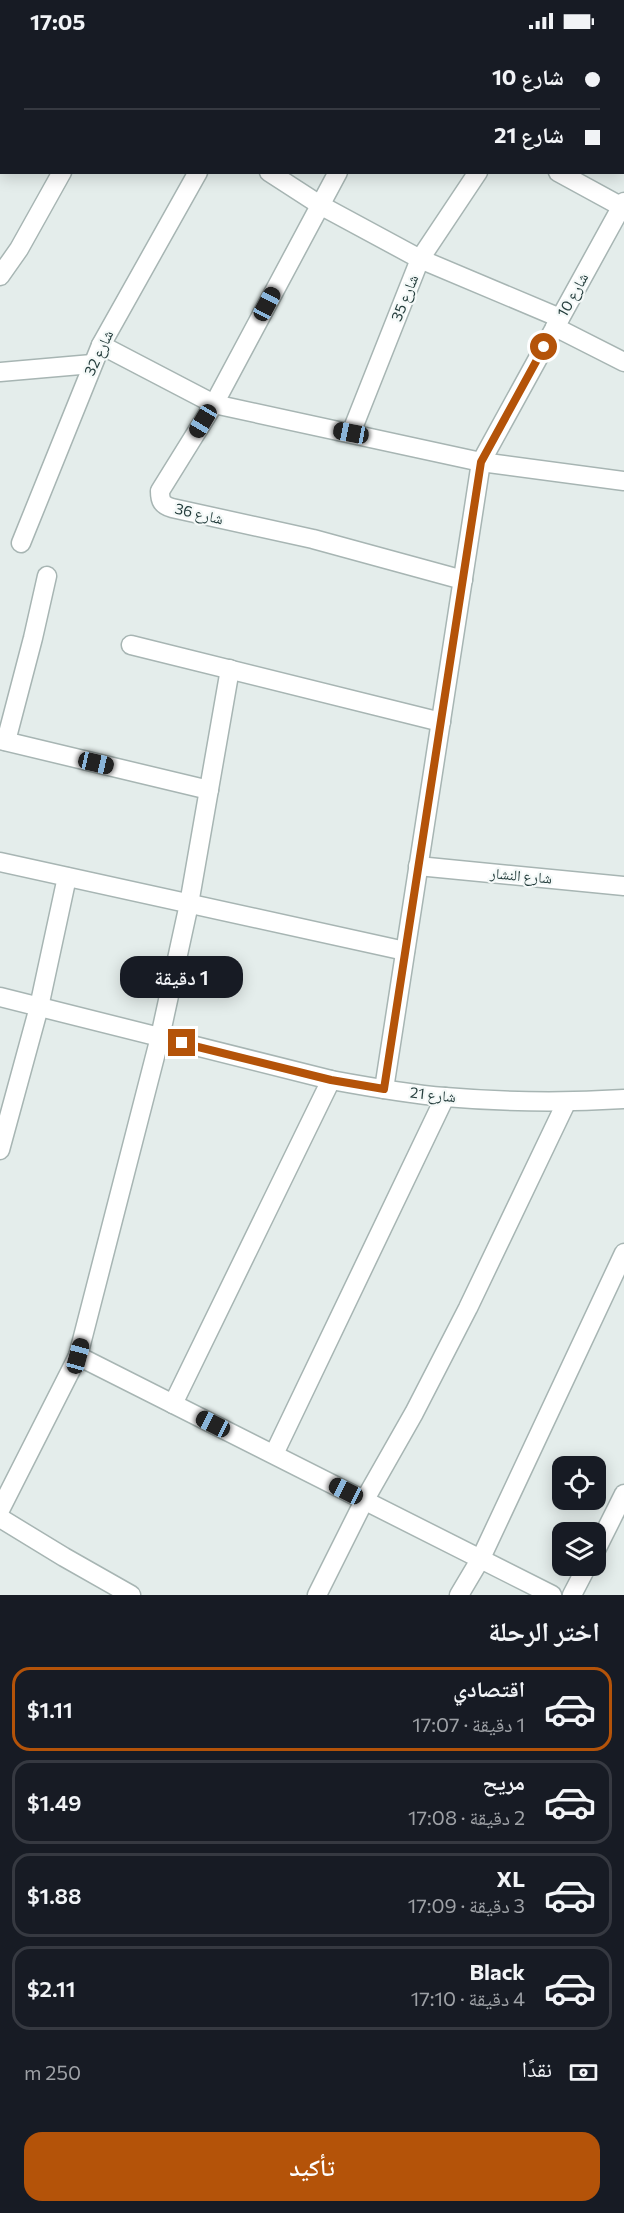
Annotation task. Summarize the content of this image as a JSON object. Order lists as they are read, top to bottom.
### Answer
{
  "streets": {
    "street": [
      "شارع 10",
      "شارع 35",
      "شارع 32",
      "شارع 36",
      "شارع النشار",
      "شارع 21"
    ]
  },
  "crossings": [
    ["شارع 10", "شارع 36"],
    ["شارع 10", "شارع النشار"],
    ["شارع 10", "شارع 21"]
  ],
  "page": {
    "status": "17:05",
    "banner": ["شارع 10", "شارع 21"],
    "bubble": "1 دقيقة",
    "heading": "اختر الرحلة",
    "list": [
      {
        "name": "اقتصادي",
        "note": "1 دقيقة · 17:07",
        "value": "$1.11"
      },
      {
        "name": "مريح",
        "note": "2 دقيقة · 17:08",
        "value": "$1.49"
      },
      {
        "name": "XL",
        "note": "3 دقيقة · 17:09",
        "value": "$1.88"
      },
      {
        "name": "Black",
        "note": "4 دقيقة · 17:10",
        "value": "$2.11"
      }
    ],
    "pay": ["نقدًا", "250 m"],
    "buttons": "تأكيد"
  }
}
